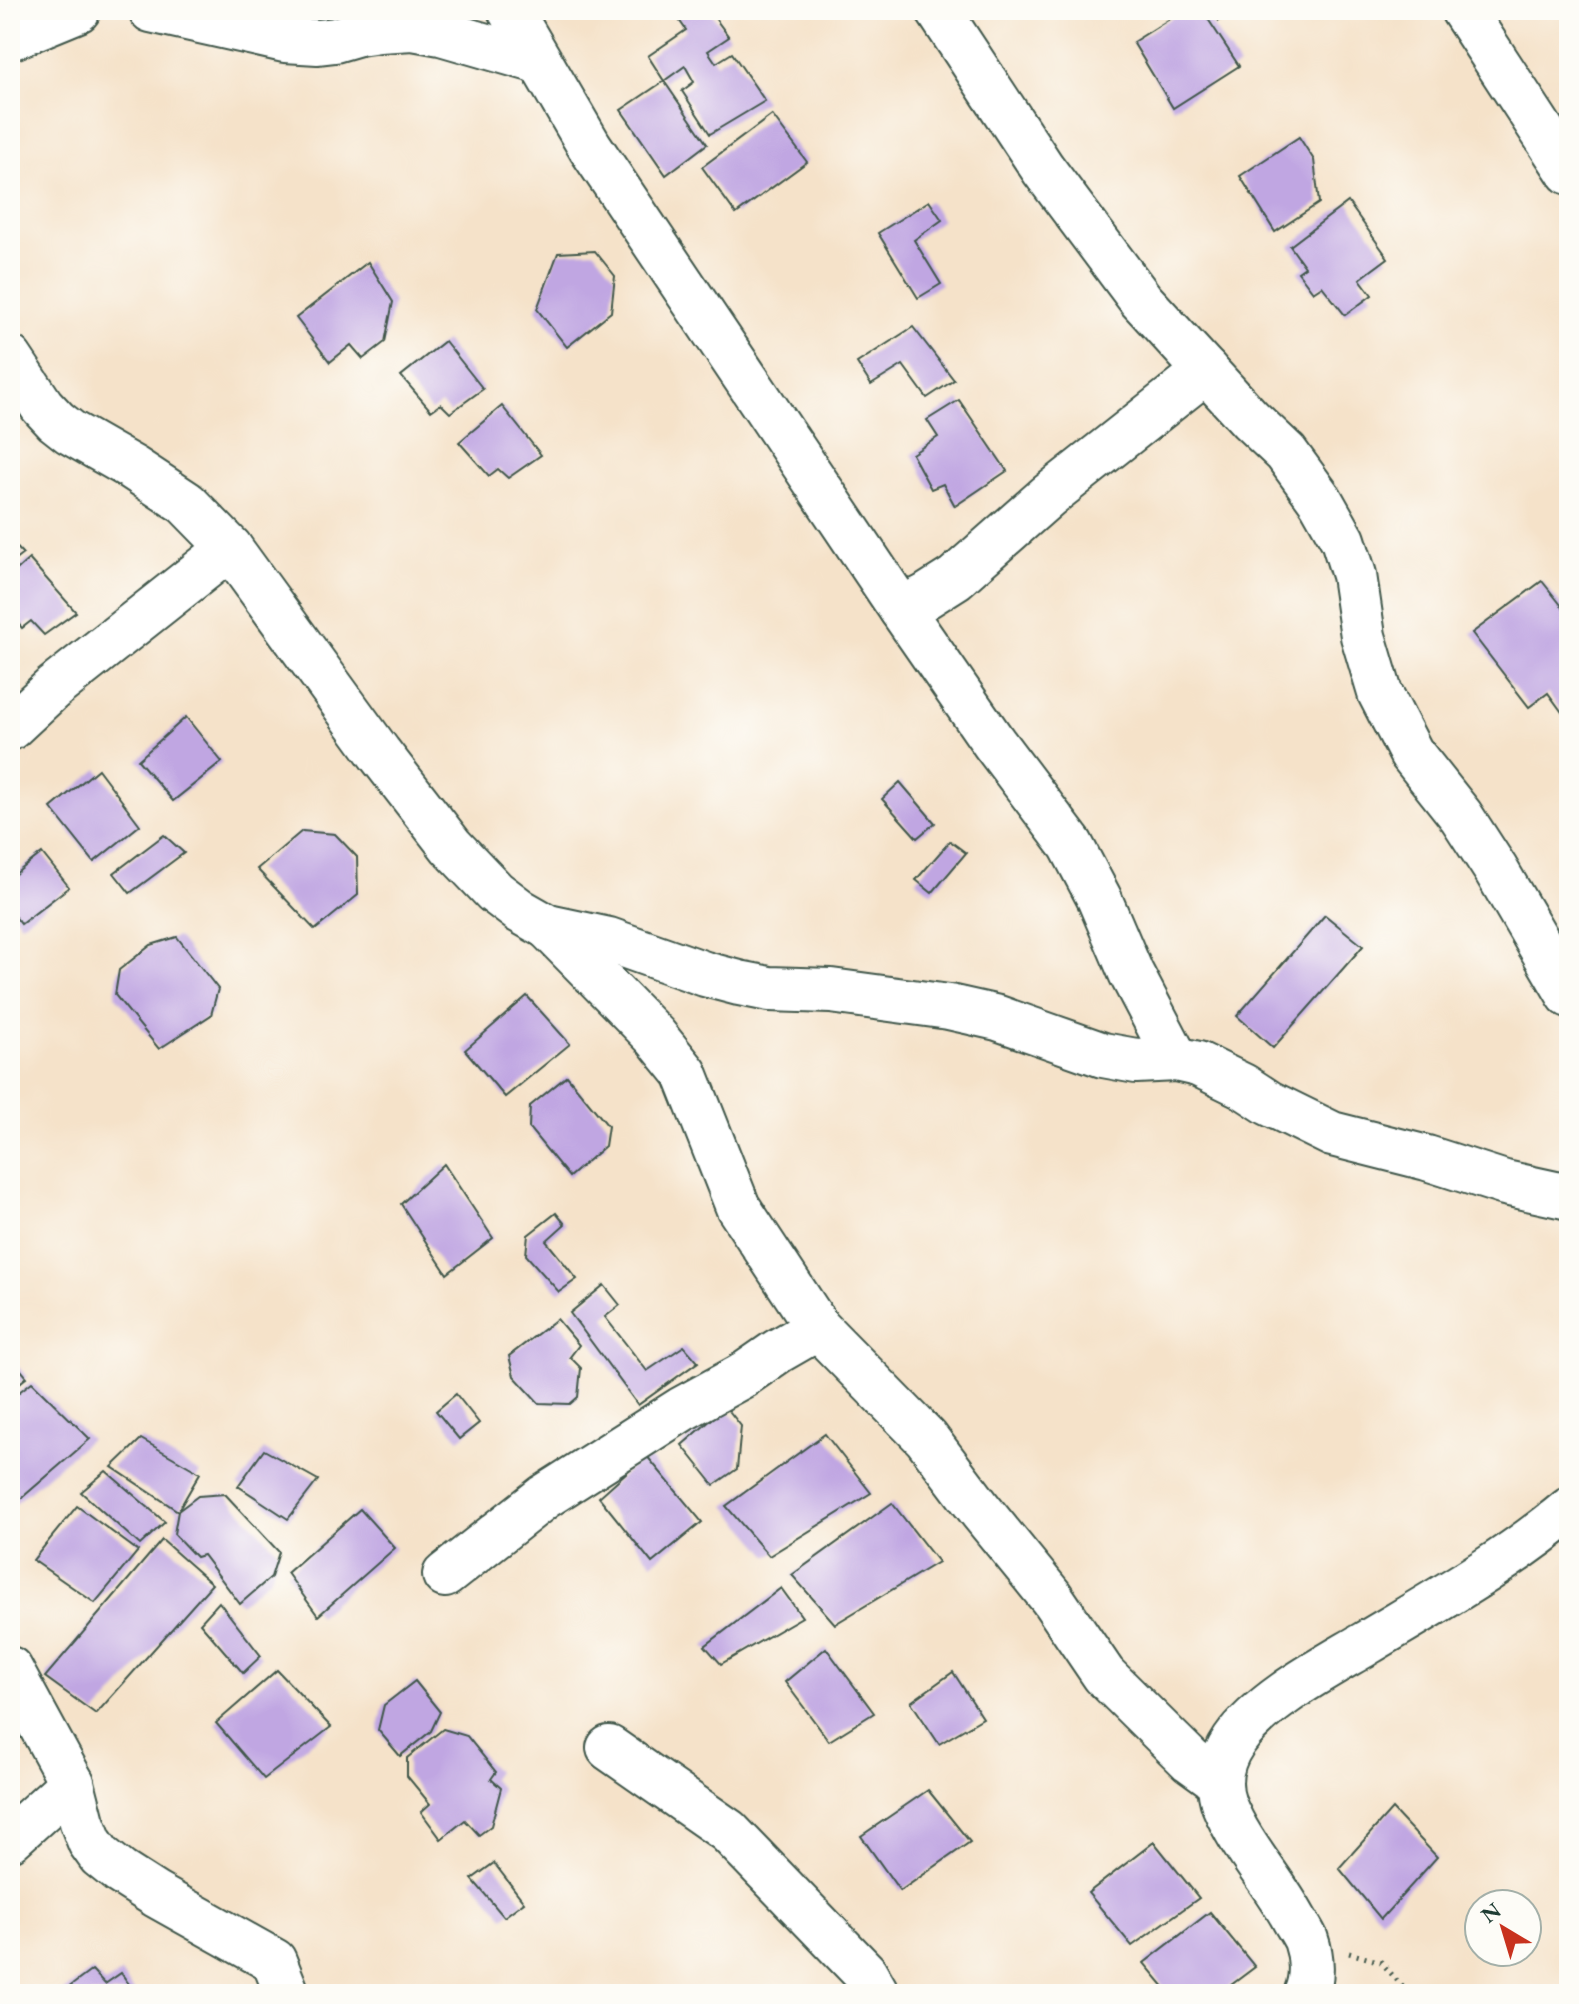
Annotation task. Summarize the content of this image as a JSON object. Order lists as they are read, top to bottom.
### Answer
{
  "north": "top left"
}
